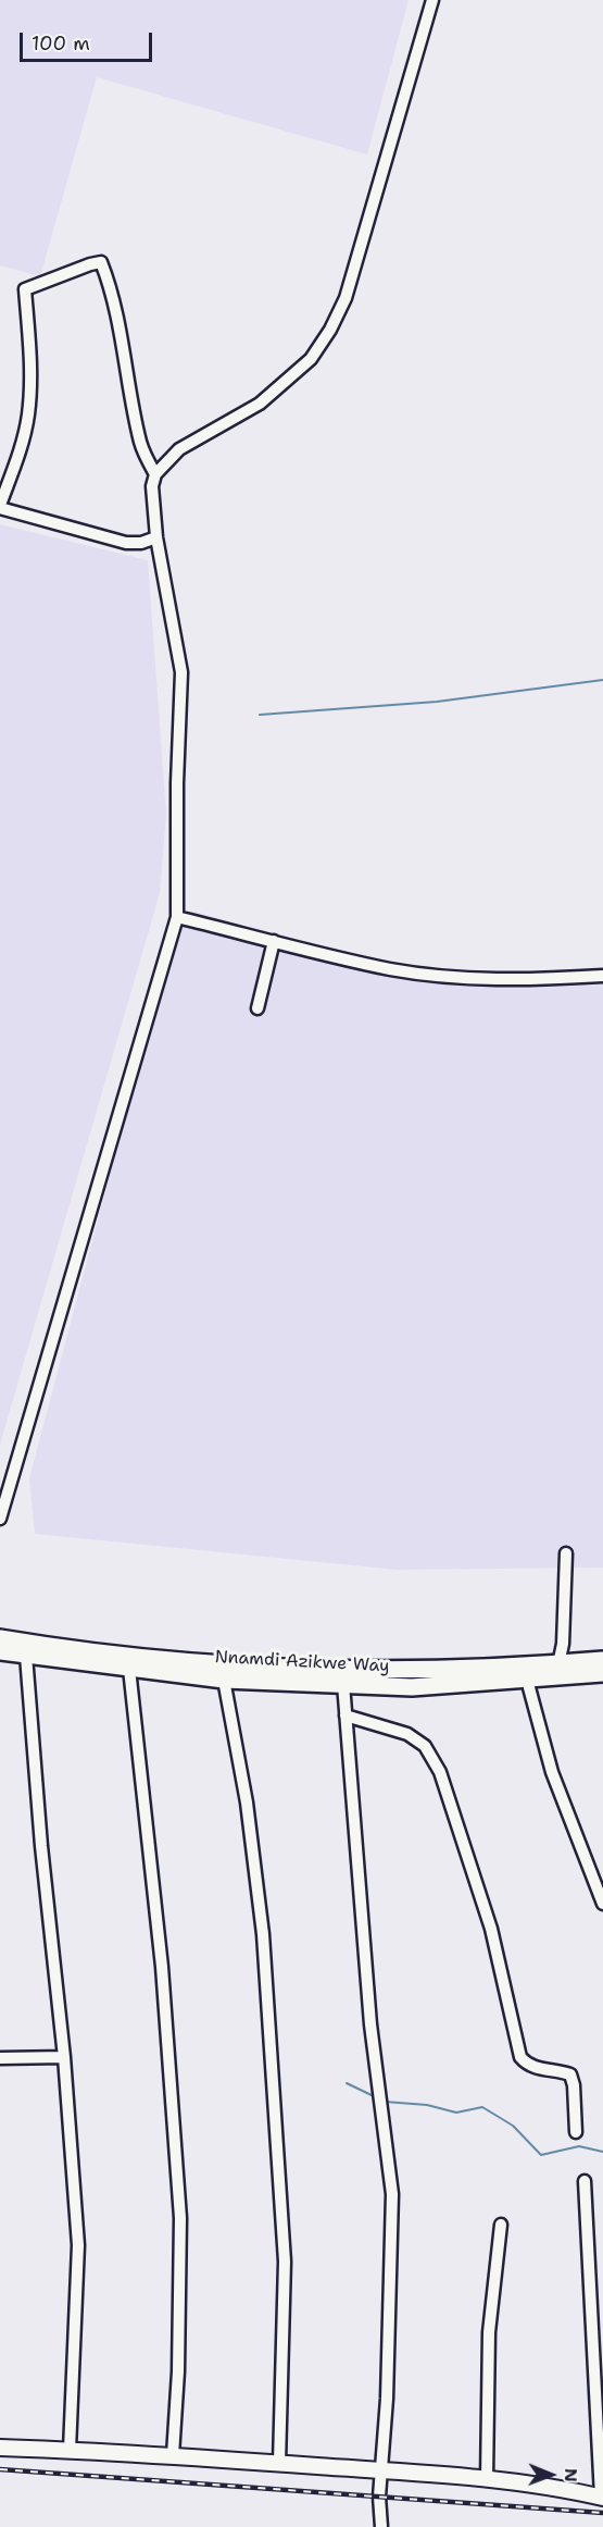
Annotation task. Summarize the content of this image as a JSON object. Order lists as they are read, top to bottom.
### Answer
{
  "streets": {
    "highway": ["Nnamdi Azikwe Way"]
  },
  "scale_bar": "100 m",
  "north": "right"
}
